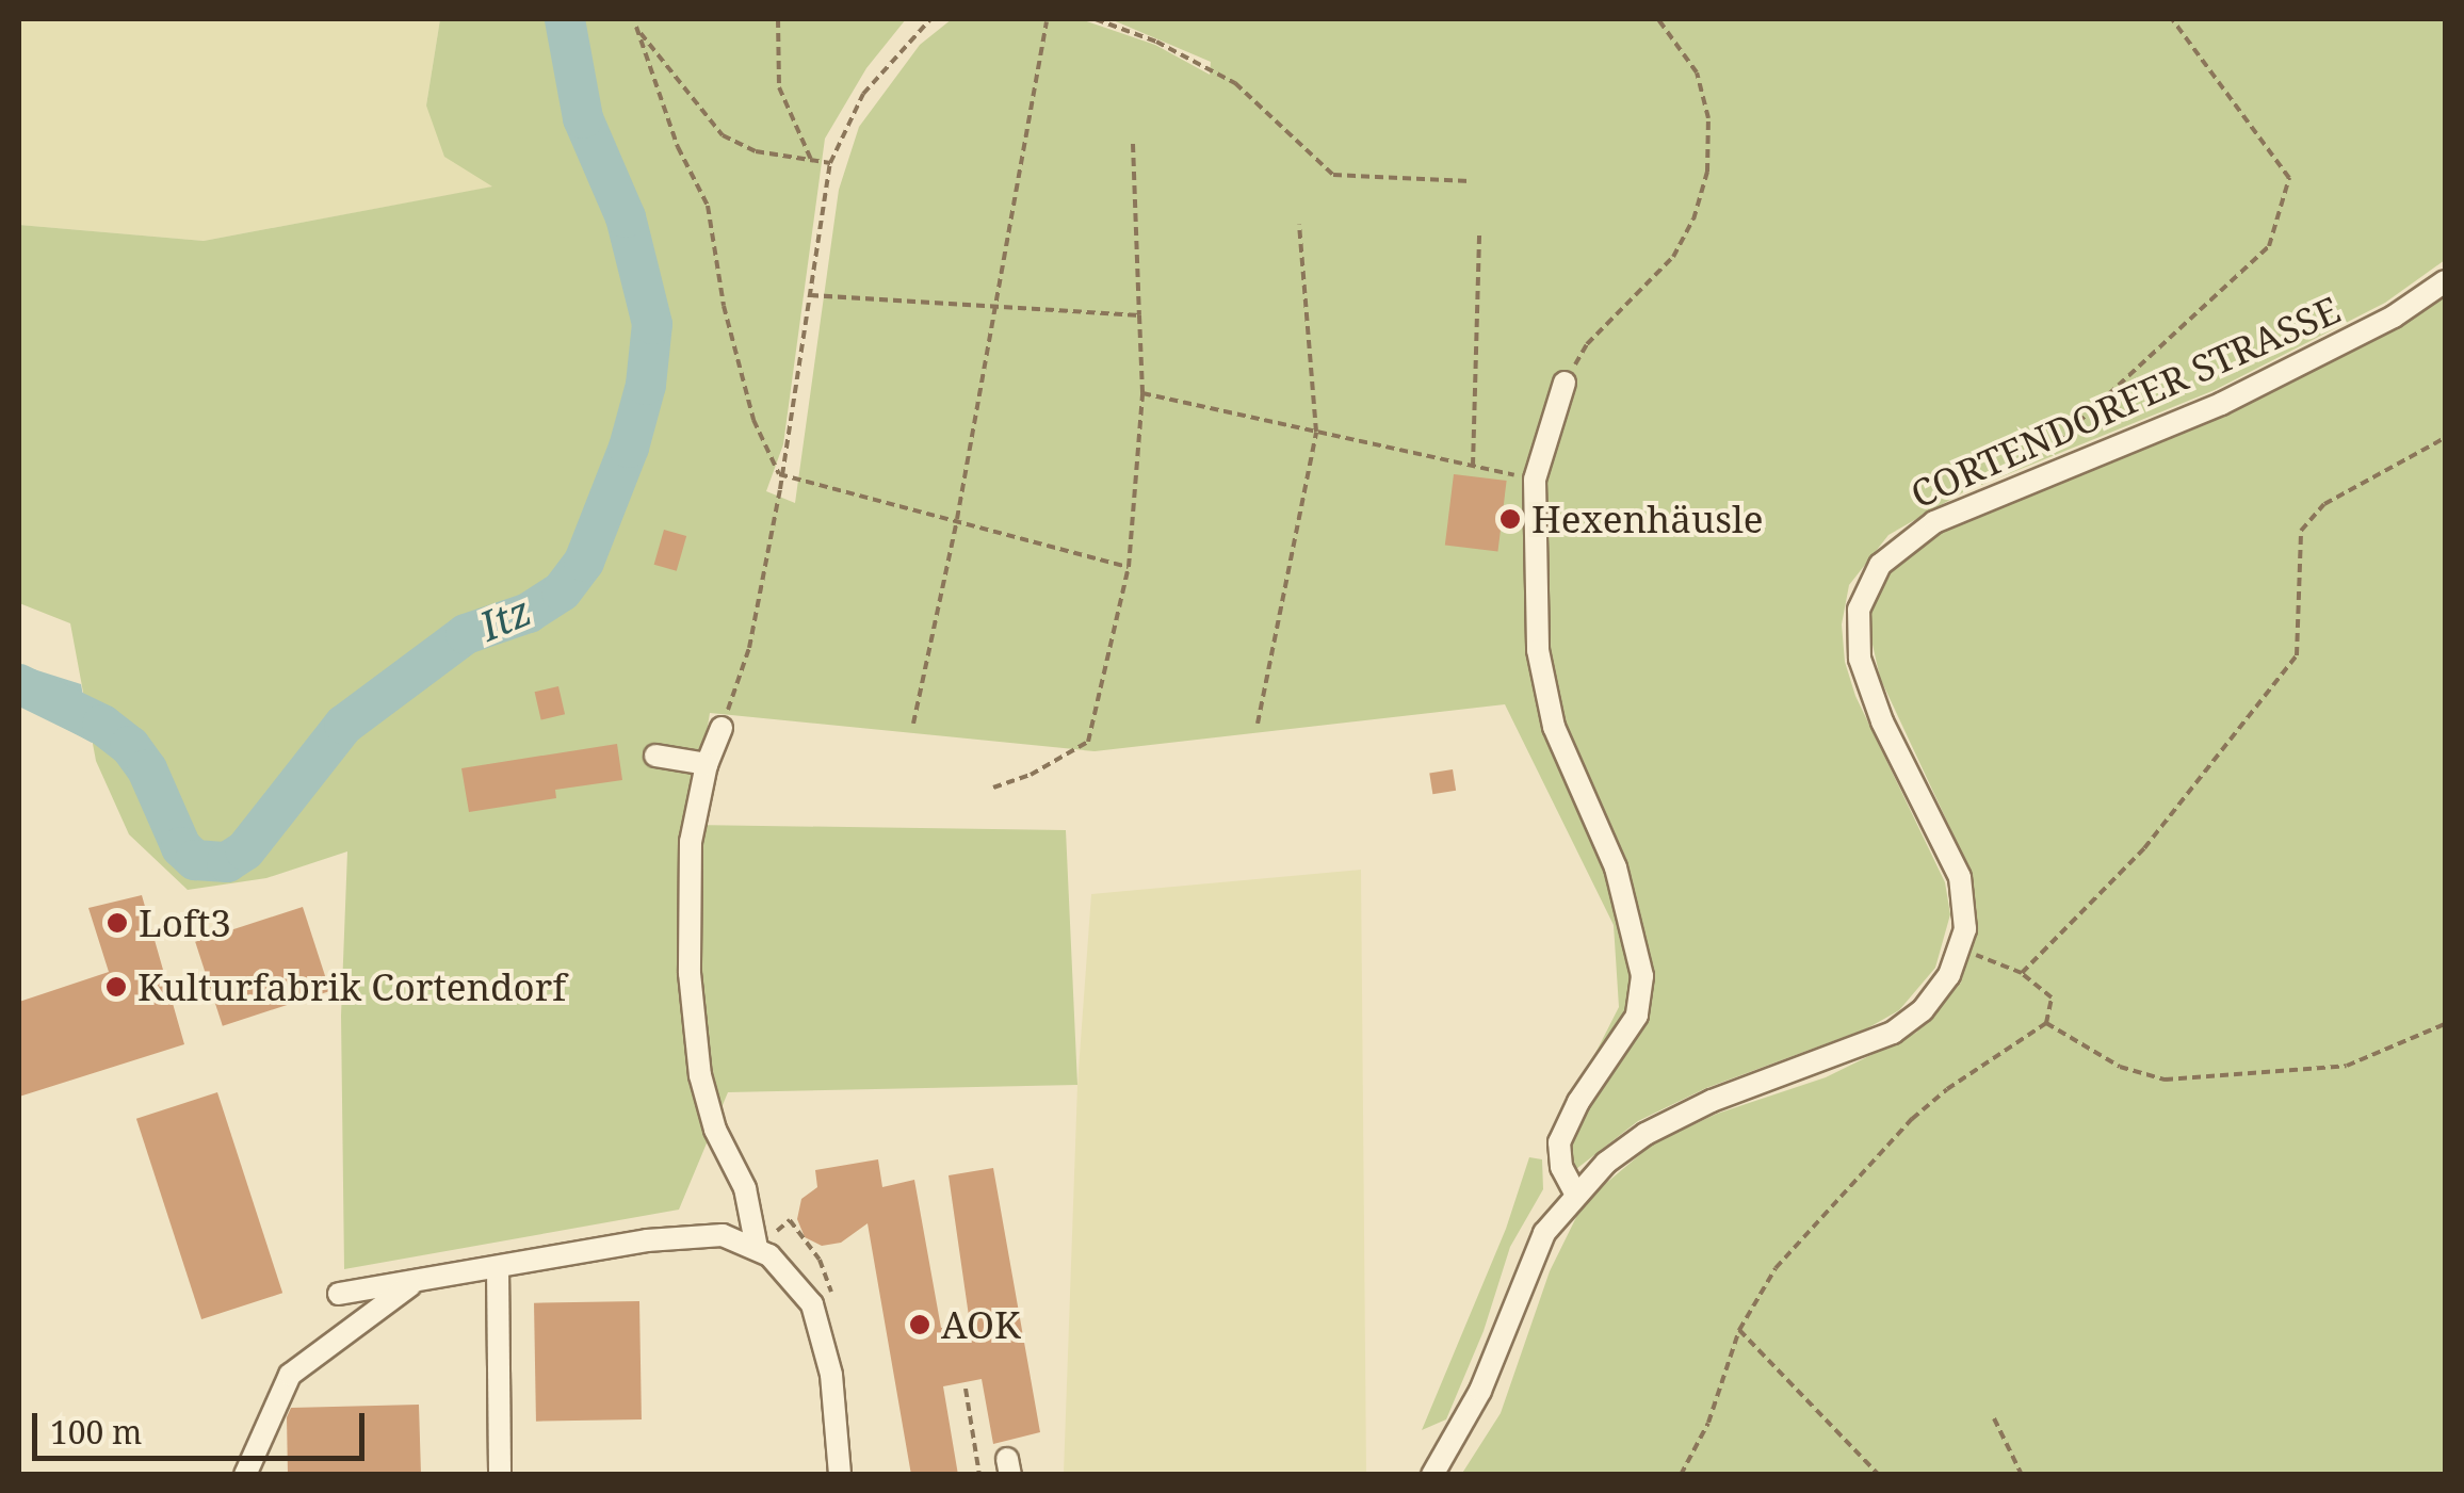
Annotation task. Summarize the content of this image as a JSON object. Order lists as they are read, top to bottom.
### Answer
{
  "streets": {
    "street": ["CORTENDORFER STRASSE"]
  },
  "water": ["Itz"],
  "places": [
    "Hexenhäusle",
    "Loft3",
    "Kulturfabrik Cortendorf",
    "AOK"
  ],
  "scale_bar": "100 m"
}
